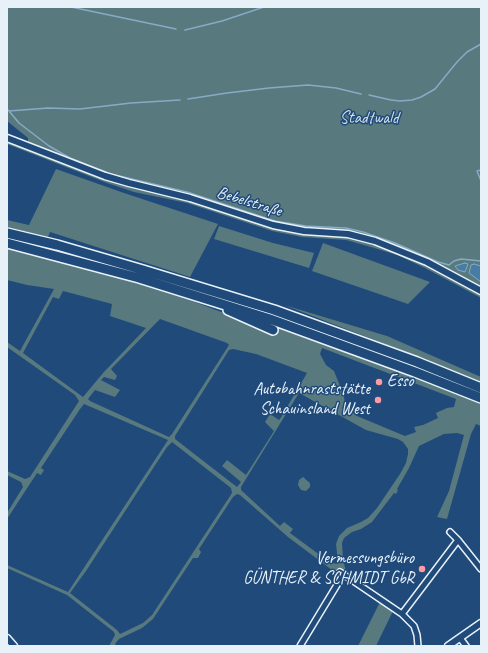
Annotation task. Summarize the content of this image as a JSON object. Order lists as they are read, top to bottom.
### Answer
{
  "streets": {
    "street": ["Bebelstraße"]
  },
  "parks": ["Stadtwald"],
  "places": ["Esso", "Autobahnraststätte Schauinsland West", "Vermessungsbüro GÜNTHER & SCHMIDT GbR"]
}
